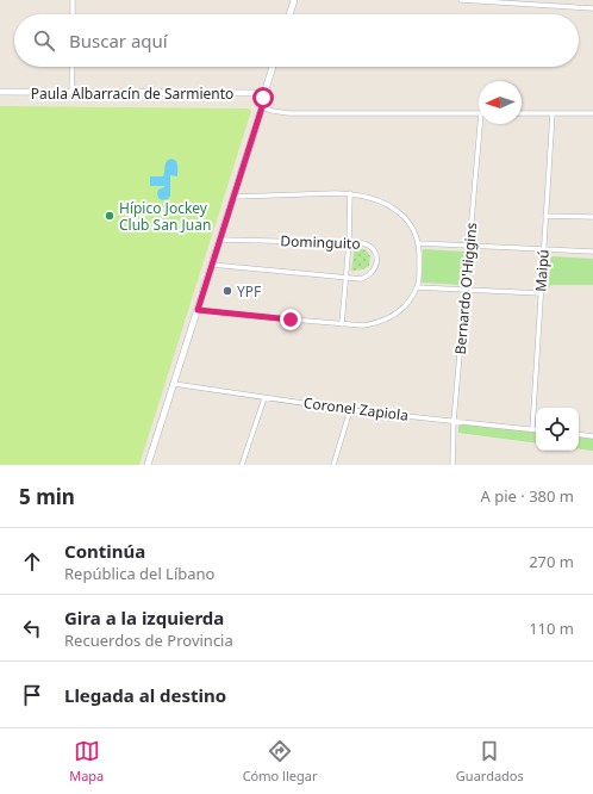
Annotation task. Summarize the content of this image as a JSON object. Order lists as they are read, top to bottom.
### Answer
{
  "streets": {
    "main road": ["Paula Albarracín de Sarmiento"],
    "street": [
      "Dominguito",
      "Maipú",
      "Bernardo O'Higgins",
      "Coronel Zapiola"
    ]
  },
  "crossings": [
    ["Maipú", "Coronel Zapiola"],
    ["Bernardo O'Higgins", "Coronel Zapiola"]
  ],
  "places": ["Hípico Jockey Club San Juan", "YPF"],
  "north": "left",
  "page": {
    "search": "Buscar aquí",
    "heading": ["5 min", "A pie · 380 m"],
    "list": [
      ["Continúa", "República del Líbano", "270 m"],
      ["Gira a la izquierda", "Recuerdos de Provincia", "110 m"],
      "Llegada al destino"
    ],
    "nav": ["Mapa", "Cómo llegar", "Guardados"]
  }
}
